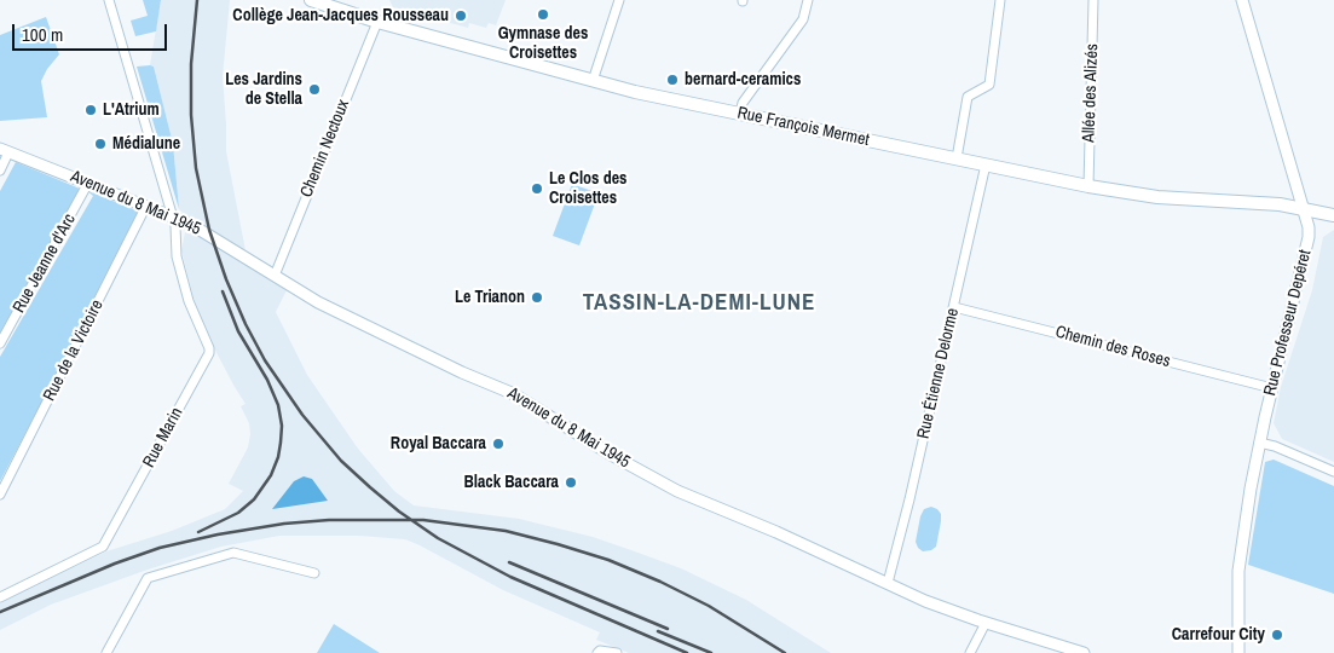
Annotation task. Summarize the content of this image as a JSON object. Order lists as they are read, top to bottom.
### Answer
{
  "streets": {
    "main road": ["Rue François Mermet"],
    "street": [
      "Allée des Alizés",
      "Chemin Nectoux",
      "Avenue du 8 Mai 1945",
      "Rue Jeanne d'Arc",
      "Rue Professeur Depéret",
      "Chemin des Roses",
      "Rue de la Victoire",
      "Rue Étienne Delorme",
      "Rue Marin"
    ]
  },
  "crossings": [
    ["Allée des Alizés", "Rue François Mermet"],
    ["Rue François Mermet", "Chemin Nectoux"],
    ["Rue François Mermet", "Rue Professeur Depéret"],
    ["Rue François Mermet", "Rue Étienne Delorme"],
    ["Chemin Nectoux", "Avenue du 8 Mai 1945"],
    ["Avenue du 8 Mai 1945", "Rue Jeanne d'Arc"],
    ["Avenue du 8 Mai 1945", "Rue de la Victoire"],
    ["Avenue du 8 Mai 1945", "Rue Étienne Delorme"],
    ["Avenue du 8 Mai 1945", "Rue Marin"],
    ["Rue Professeur Depéret", "Chemin des Roses"],
    ["Chemin des Roses", "Rue Étienne Delorme"]
  ],
  "districts": ["TASSIN-LA-DEMI-LUNE"],
  "places": [
    "Gymnase des Croisettes",
    "Collège Jean-Jacques Rousseau",
    "bernard-ceramics",
    "Les Jardins de Stella",
    "L'Atrium",
    "Médialune",
    "Le Clos des Croisettes",
    "Le Trianon",
    "Royal Baccara",
    "Black Baccara",
    "Carrefour City"
  ],
  "scale_bar": "100 m"
}
